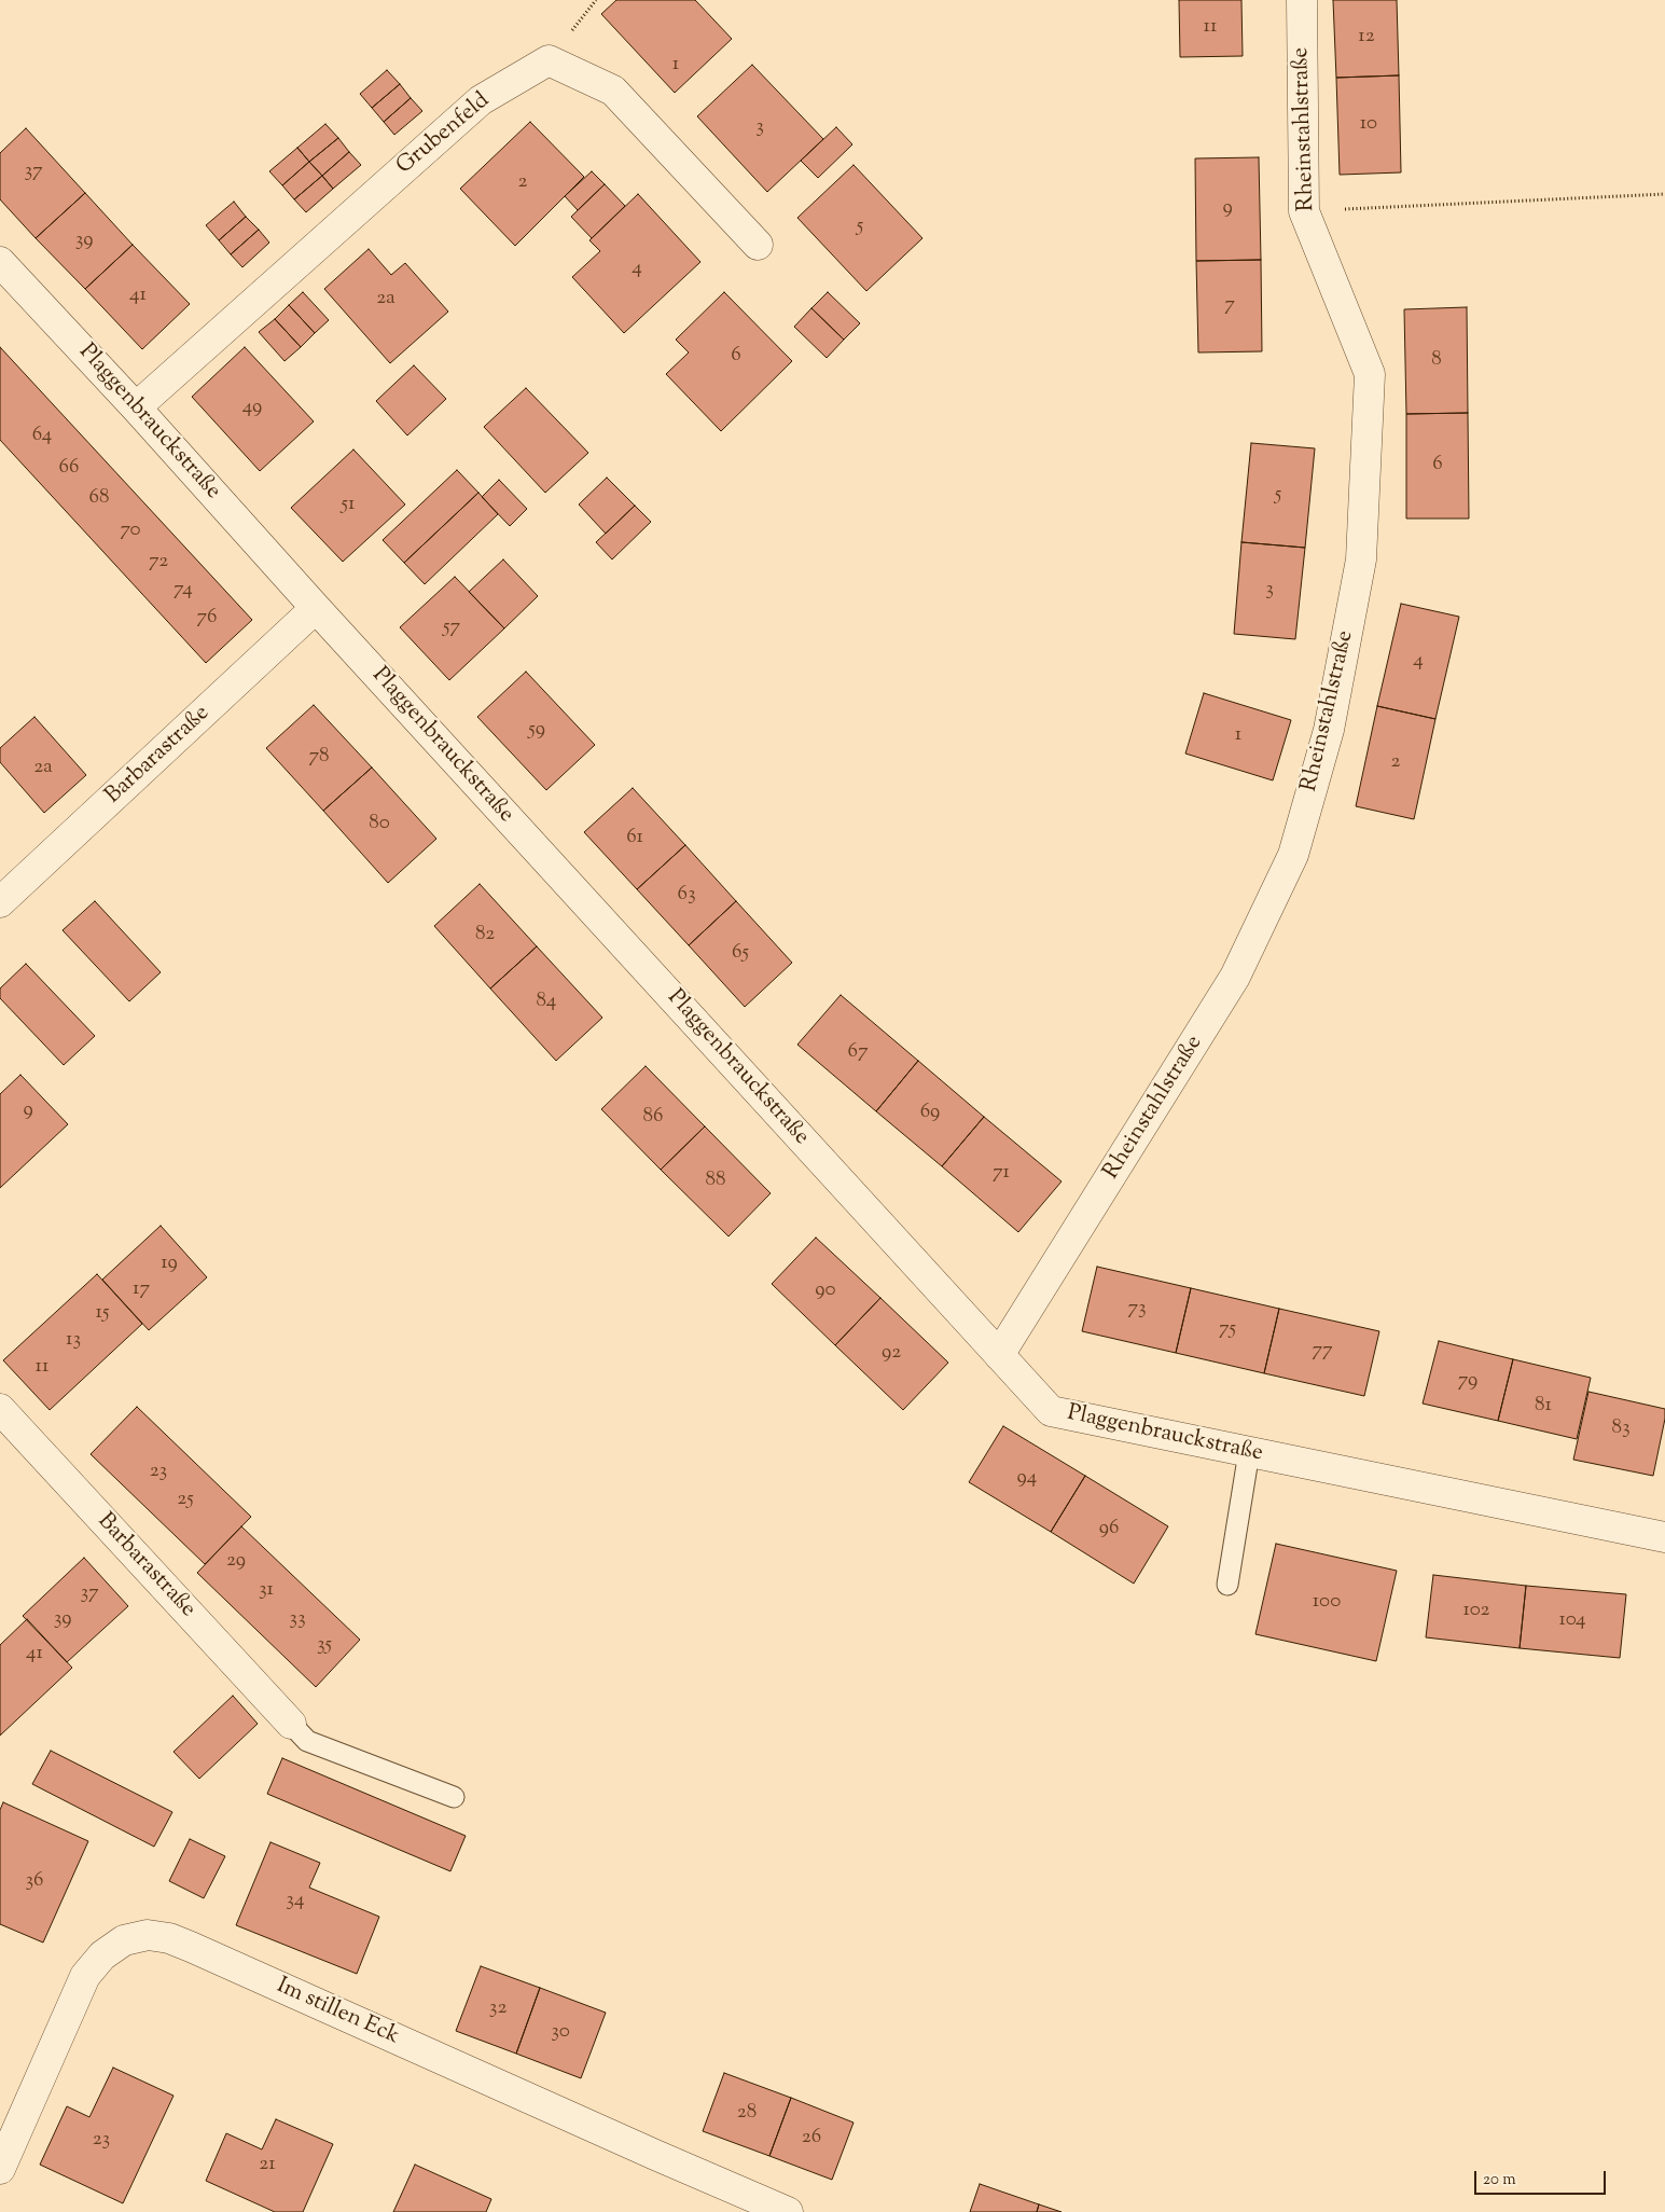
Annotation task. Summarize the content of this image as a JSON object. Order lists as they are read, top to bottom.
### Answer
{
  "streets": {
    "street": [
      "Rheinstahlstraße",
      "Grubenfeld",
      "Plaggenbrauckstraße",
      "Barbarastraße",
      "Im stillen Eck"
    ]
  },
  "crossings": [
    ["Rheinstahlstraße", "Plaggenbrauckstraße"],
    ["Grubenfeld", "Plaggenbrauckstraße"],
    ["Plaggenbrauckstraße", "Barbarastraße"]
  ],
  "house_numbers": [
    "11",
    "12",
    "1",
    "10",
    "3",
    "37",
    "2",
    "9",
    "5",
    "39",
    "4",
    "41",
    "2a",
    "7",
    "6",
    "8",
    "49",
    "64",
    "6",
    "66",
    "5",
    "68",
    "51",
    "70",
    "72",
    "74",
    "3",
    "76",
    "57",
    "4",
    "59",
    "1",
    "78",
    "2",
    "2a",
    "80",
    "61",
    "63",
    "82",
    "65",
    "84",
    "67",
    "9",
    "69",
    "86",
    "71",
    "88",
    "19",
    "17",
    "90",
    "73",
    "15",
    "75",
    "13",
    "77",
    "92",
    "11",
    "79",
    "81",
    "83",
    "23",
    "94",
    "25",
    "96",
    "29",
    "31",
    "37",
    "100",
    "102",
    "39",
    "33",
    "104",
    "35",
    "41",
    "36",
    "34",
    "32",
    "30",
    "28",
    "26",
    "23",
    "21"
  ],
  "scale_bar": "20 m"
}
